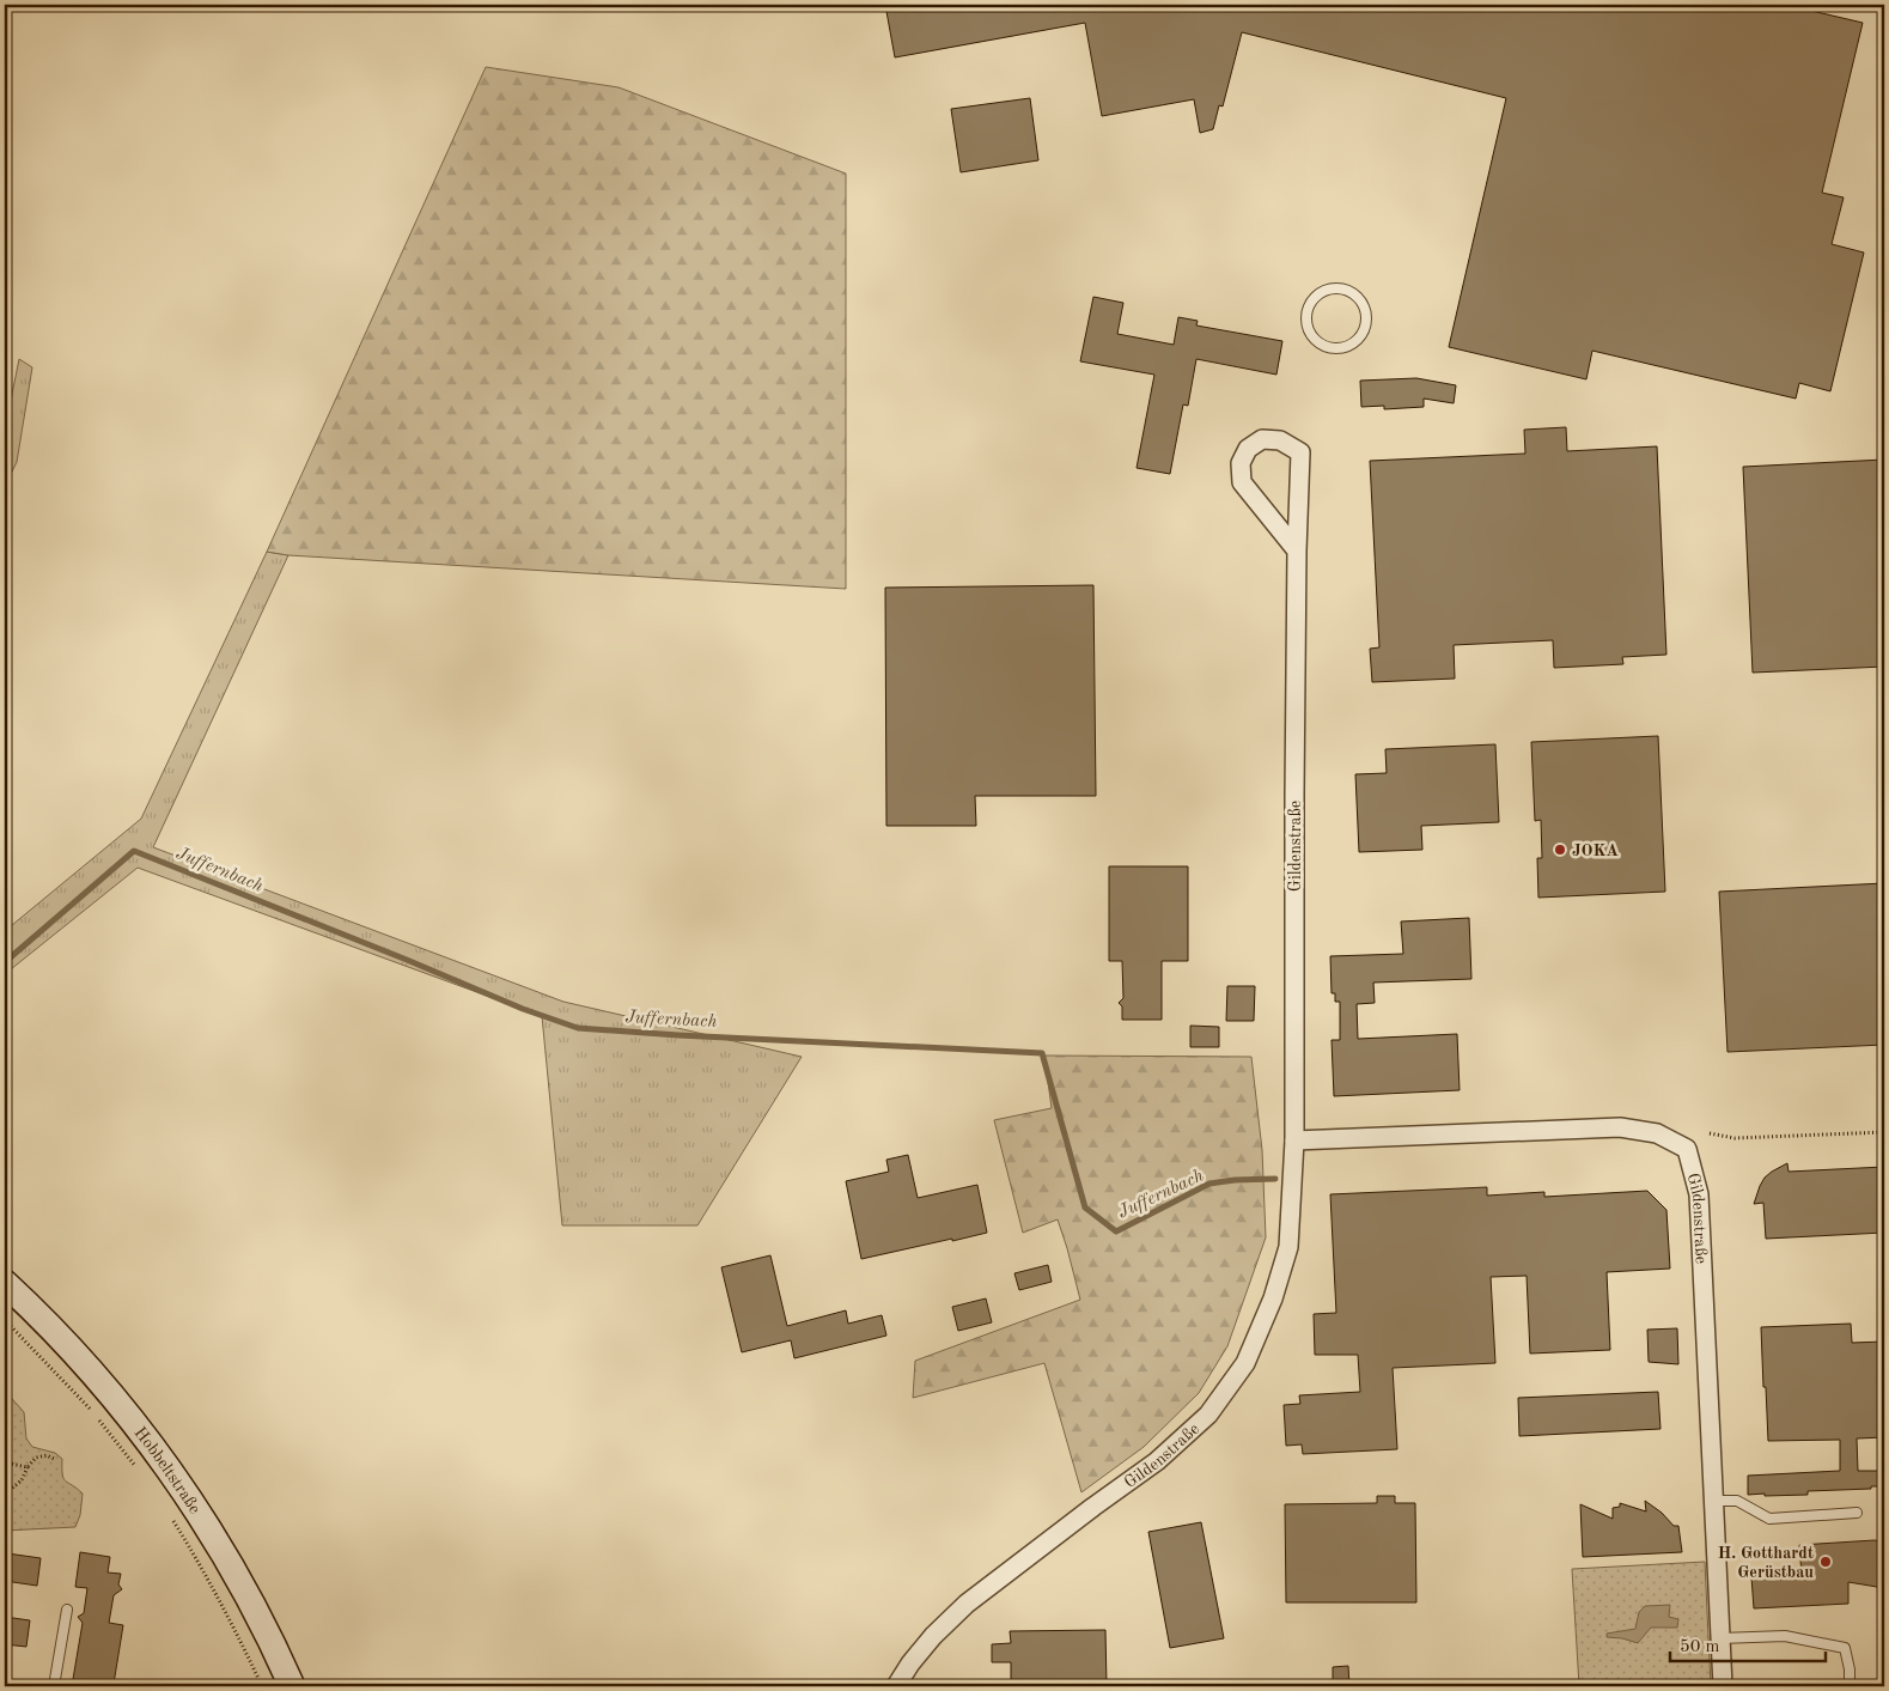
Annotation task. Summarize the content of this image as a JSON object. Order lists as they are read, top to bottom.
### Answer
{
  "streets": {
    "street": ["Gildenstraße", "Hobbeltstraße"]
  },
  "water": ["Juffernbach"],
  "places": ["JOKA", "H. Gotthardt Gerüstbau"],
  "scale_bar": "50 m"
}
